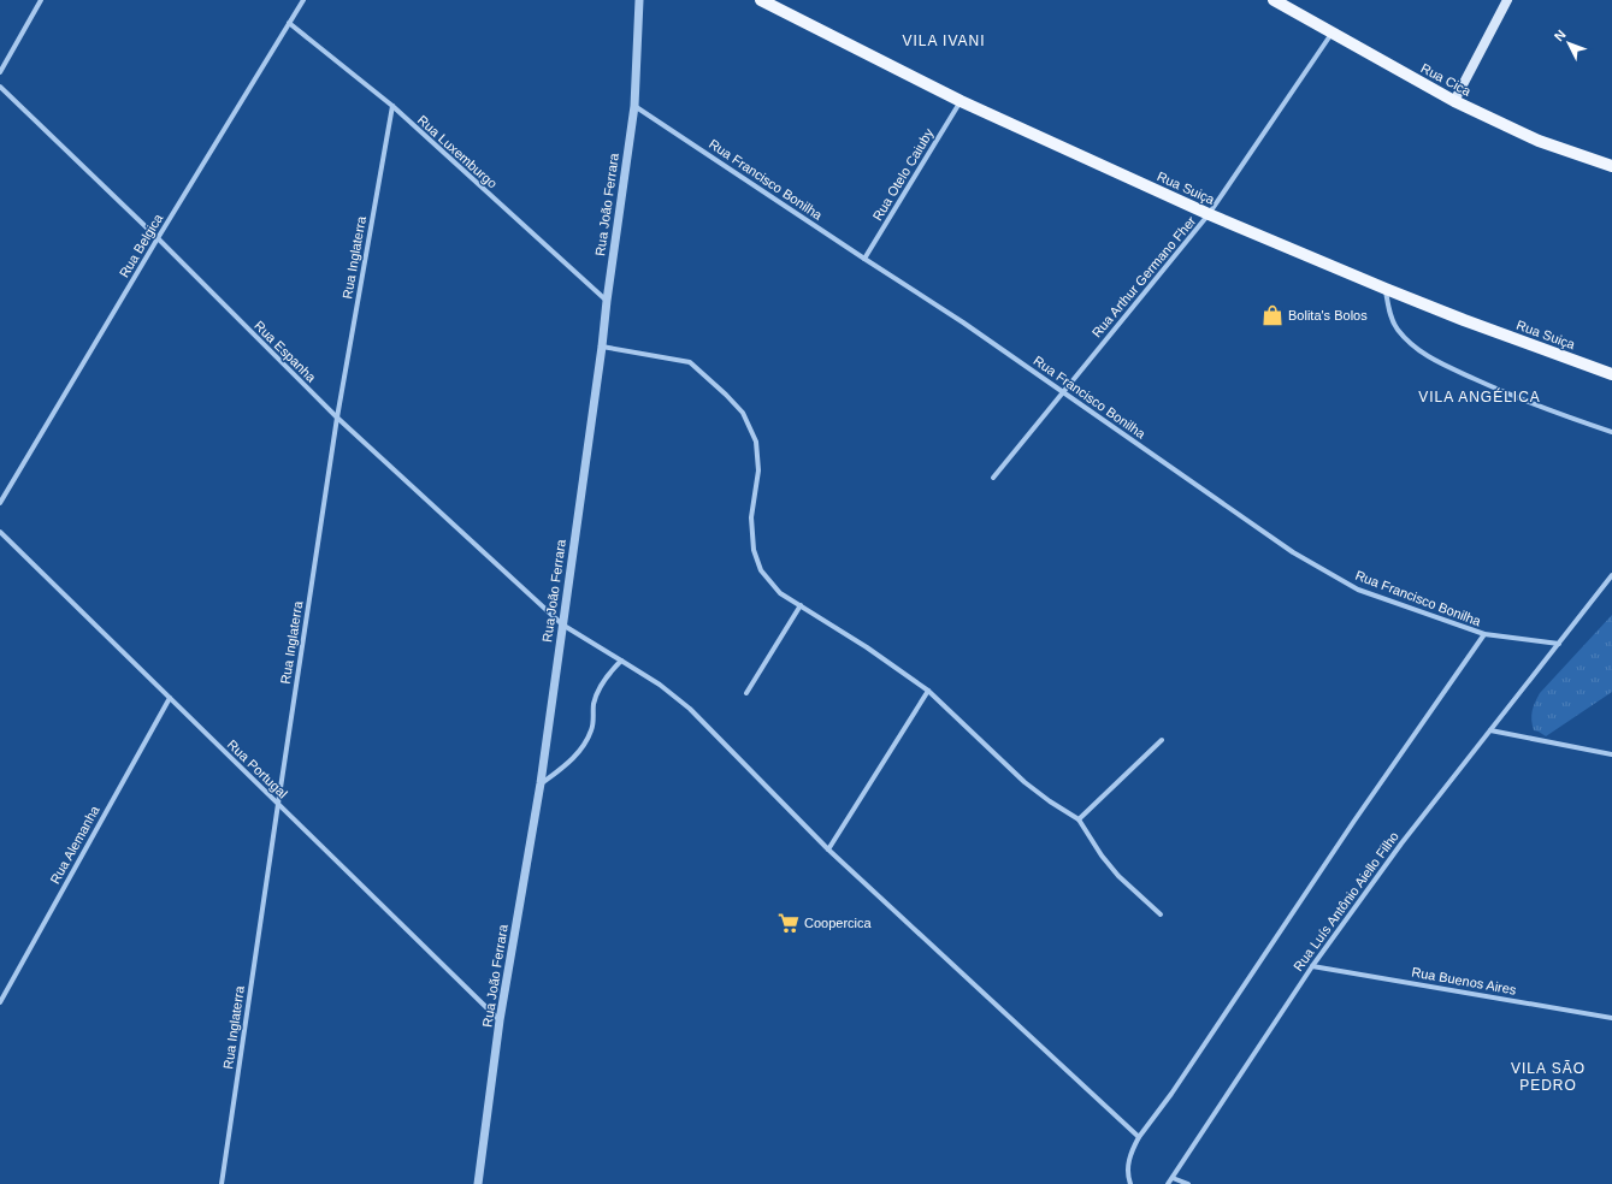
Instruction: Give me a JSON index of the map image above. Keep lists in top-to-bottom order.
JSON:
{
  "streets": {
    "main road": ["Rua Cica", "Rua Suiça"],
    "street": [
      "Rua Luxemburgo",
      "Rua Otelo Caiuby",
      "Rua Francisco Bonilha",
      "Rua João Ferrara",
      "Rua Belgica",
      "Rua Inglaterra",
      "Rua Arthur Germano Fher",
      "Rua Espanha",
      "Rua Portugal",
      "Rua Alemanha",
      "Rua Luís Antônio Aiello Filho",
      "Rua Buenos Aires"
    ]
  },
  "crossings": [
    ["Rua Cica", "Rua Arthur Germano Fher"],
    ["Rua Luxemburgo", "Rua João Ferrara"],
    ["Rua Luxemburgo", "Rua Belgica"],
    ["Rua Luxemburgo", "Rua Inglaterra"],
    ["Rua Otelo Caiuby", "Rua Francisco Bonilha"],
    ["Rua Otelo Caiuby", "Rua Suiça"],
    ["Rua Francisco Bonilha", "Rua João Ferrara"],
    ["Rua Francisco Bonilha", "Rua Arthur Germano Fher"],
    ["Rua Francisco Bonilha", "Rua Luís Antônio Aiello Filho"],
    ["Rua Suiça", "Rua Arthur Germano Fher"],
    ["Rua João Ferrara", "Rua Espanha"],
    ["Rua João Ferrara", "Rua Portugal"],
    ["Rua Belgica", "Rua Espanha"],
    ["Rua Inglaterra", "Rua Espanha"],
    ["Rua Inglaterra", "Rua Portugal"],
    ["Rua Portugal", "Rua Alemanha"],
    ["Rua Luís Antônio Aiello Filho", "Rua Buenos Aires"]
  ],
  "districts": ["VILA IVANI", "VILA ANGÉLICA", "VILA SÃO PEDRO"],
  "places": {
    "shop": ["Bolita's Bolos"],
    "supermarket": ["Coopercica"]
  },
  "north": "top left"
}
